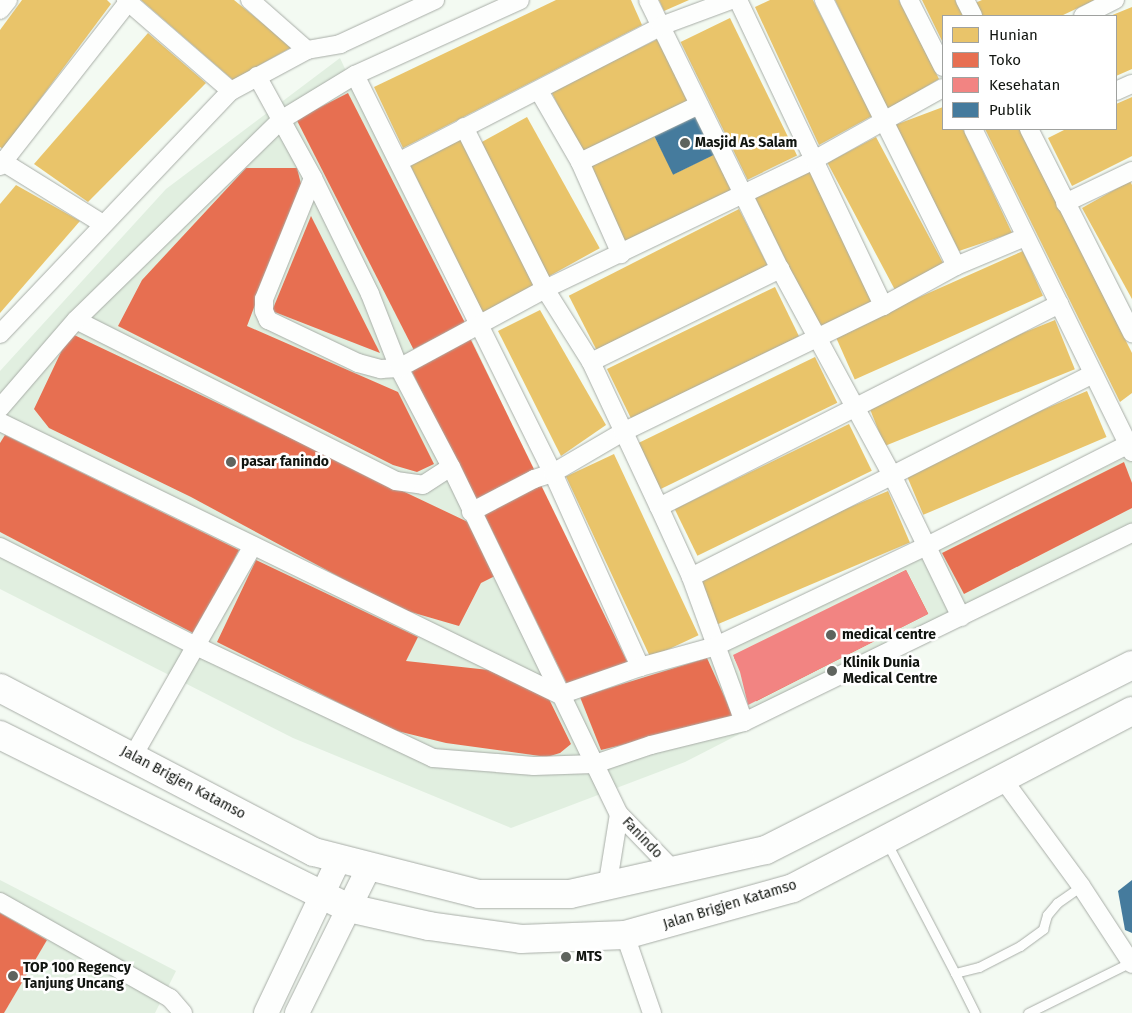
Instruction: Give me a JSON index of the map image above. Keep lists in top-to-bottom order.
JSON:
{
  "streets": {
    "highway": ["Jalan Brigjen Katamso"],
    "street": ["Fanindo"]
  },
  "crossings": [
    ["Jalan Brigjen Katamso", "Fanindo"]
  ],
  "places": [
    "Masjid As Salam",
    "pasar fanindo",
    "medical centre",
    "Klinik Dunia Medical Centre",
    "MTS",
    "TOP 100 Regency Tanjung Uncang"
  ],
  "legend": [
    "Hunian",
    "Toko",
    "Kesehatan",
    "Publik"
  ]
}
